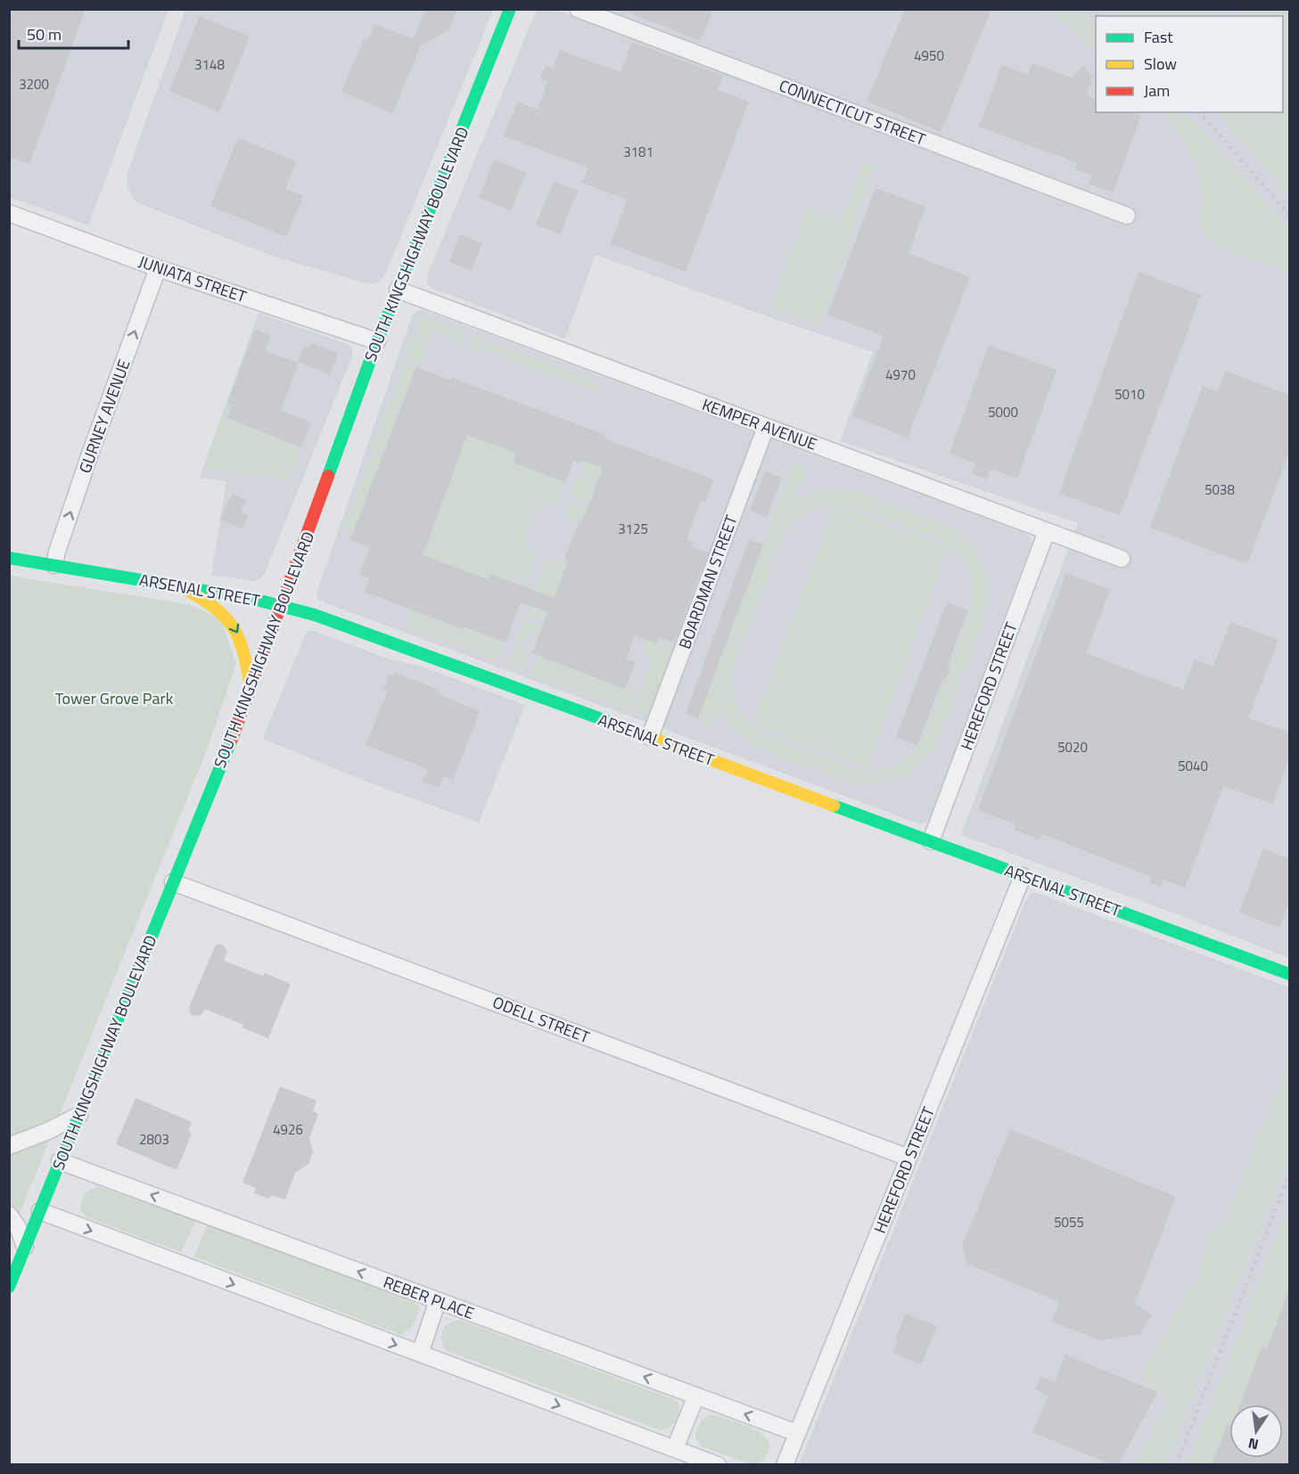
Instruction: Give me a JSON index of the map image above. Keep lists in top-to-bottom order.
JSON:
{
  "streets": {
    "main road": ["SOUTH KINGSHIGHWAY BOULEVARD", "ARSENAL STREET"],
    "street": [
      "CONNECTICUT STREET",
      "JUNIATA STREET",
      "GURNEY AVENUE",
      "KEMPER AVENUE",
      "BOARDMAN STREET",
      "HEREFORD STREET",
      "ODELL STREET",
      "REBER PLACE"
    ]
  },
  "crossings": [
    ["SOUTH KINGSHIGHWAY BOULEVARD", "JUNIATA STREET"],
    ["SOUTH KINGSHIGHWAY BOULEVARD", "KEMPER AVENUE"],
    ["SOUTH KINGSHIGHWAY BOULEVARD", "ARSENAL STREET"],
    ["SOUTH KINGSHIGHWAY BOULEVARD", "ODELL STREET"],
    ["SOUTH KINGSHIGHWAY BOULEVARD", "REBER PLACE"],
    ["JUNIATA STREET", "GURNEY AVENUE"],
    ["GURNEY AVENUE", "ARSENAL STREET"],
    ["KEMPER AVENUE", "BOARDMAN STREET"],
    ["KEMPER AVENUE", "HEREFORD STREET"],
    ["BOARDMAN STREET", "ARSENAL STREET"],
    ["ARSENAL STREET", "HEREFORD STREET"],
    ["HEREFORD STREET", "ODELL STREET"],
    ["HEREFORD STREET", "REBER PLACE"]
  ],
  "one_way": ["GURNEY AVENUE"],
  "parks": ["Tower Grove Park"],
  "house_numbers": [
    "4950",
    "3148",
    "3200",
    "3181",
    "4970",
    "5010",
    "5000",
    "5038",
    "3125",
    "5020",
    "5040",
    "4926",
    "2803",
    "5055"
  ],
  "legend": ["Fast", "Slow", "Jam"],
  "scale_bar": "50 m",
  "north": "bottom"
}
